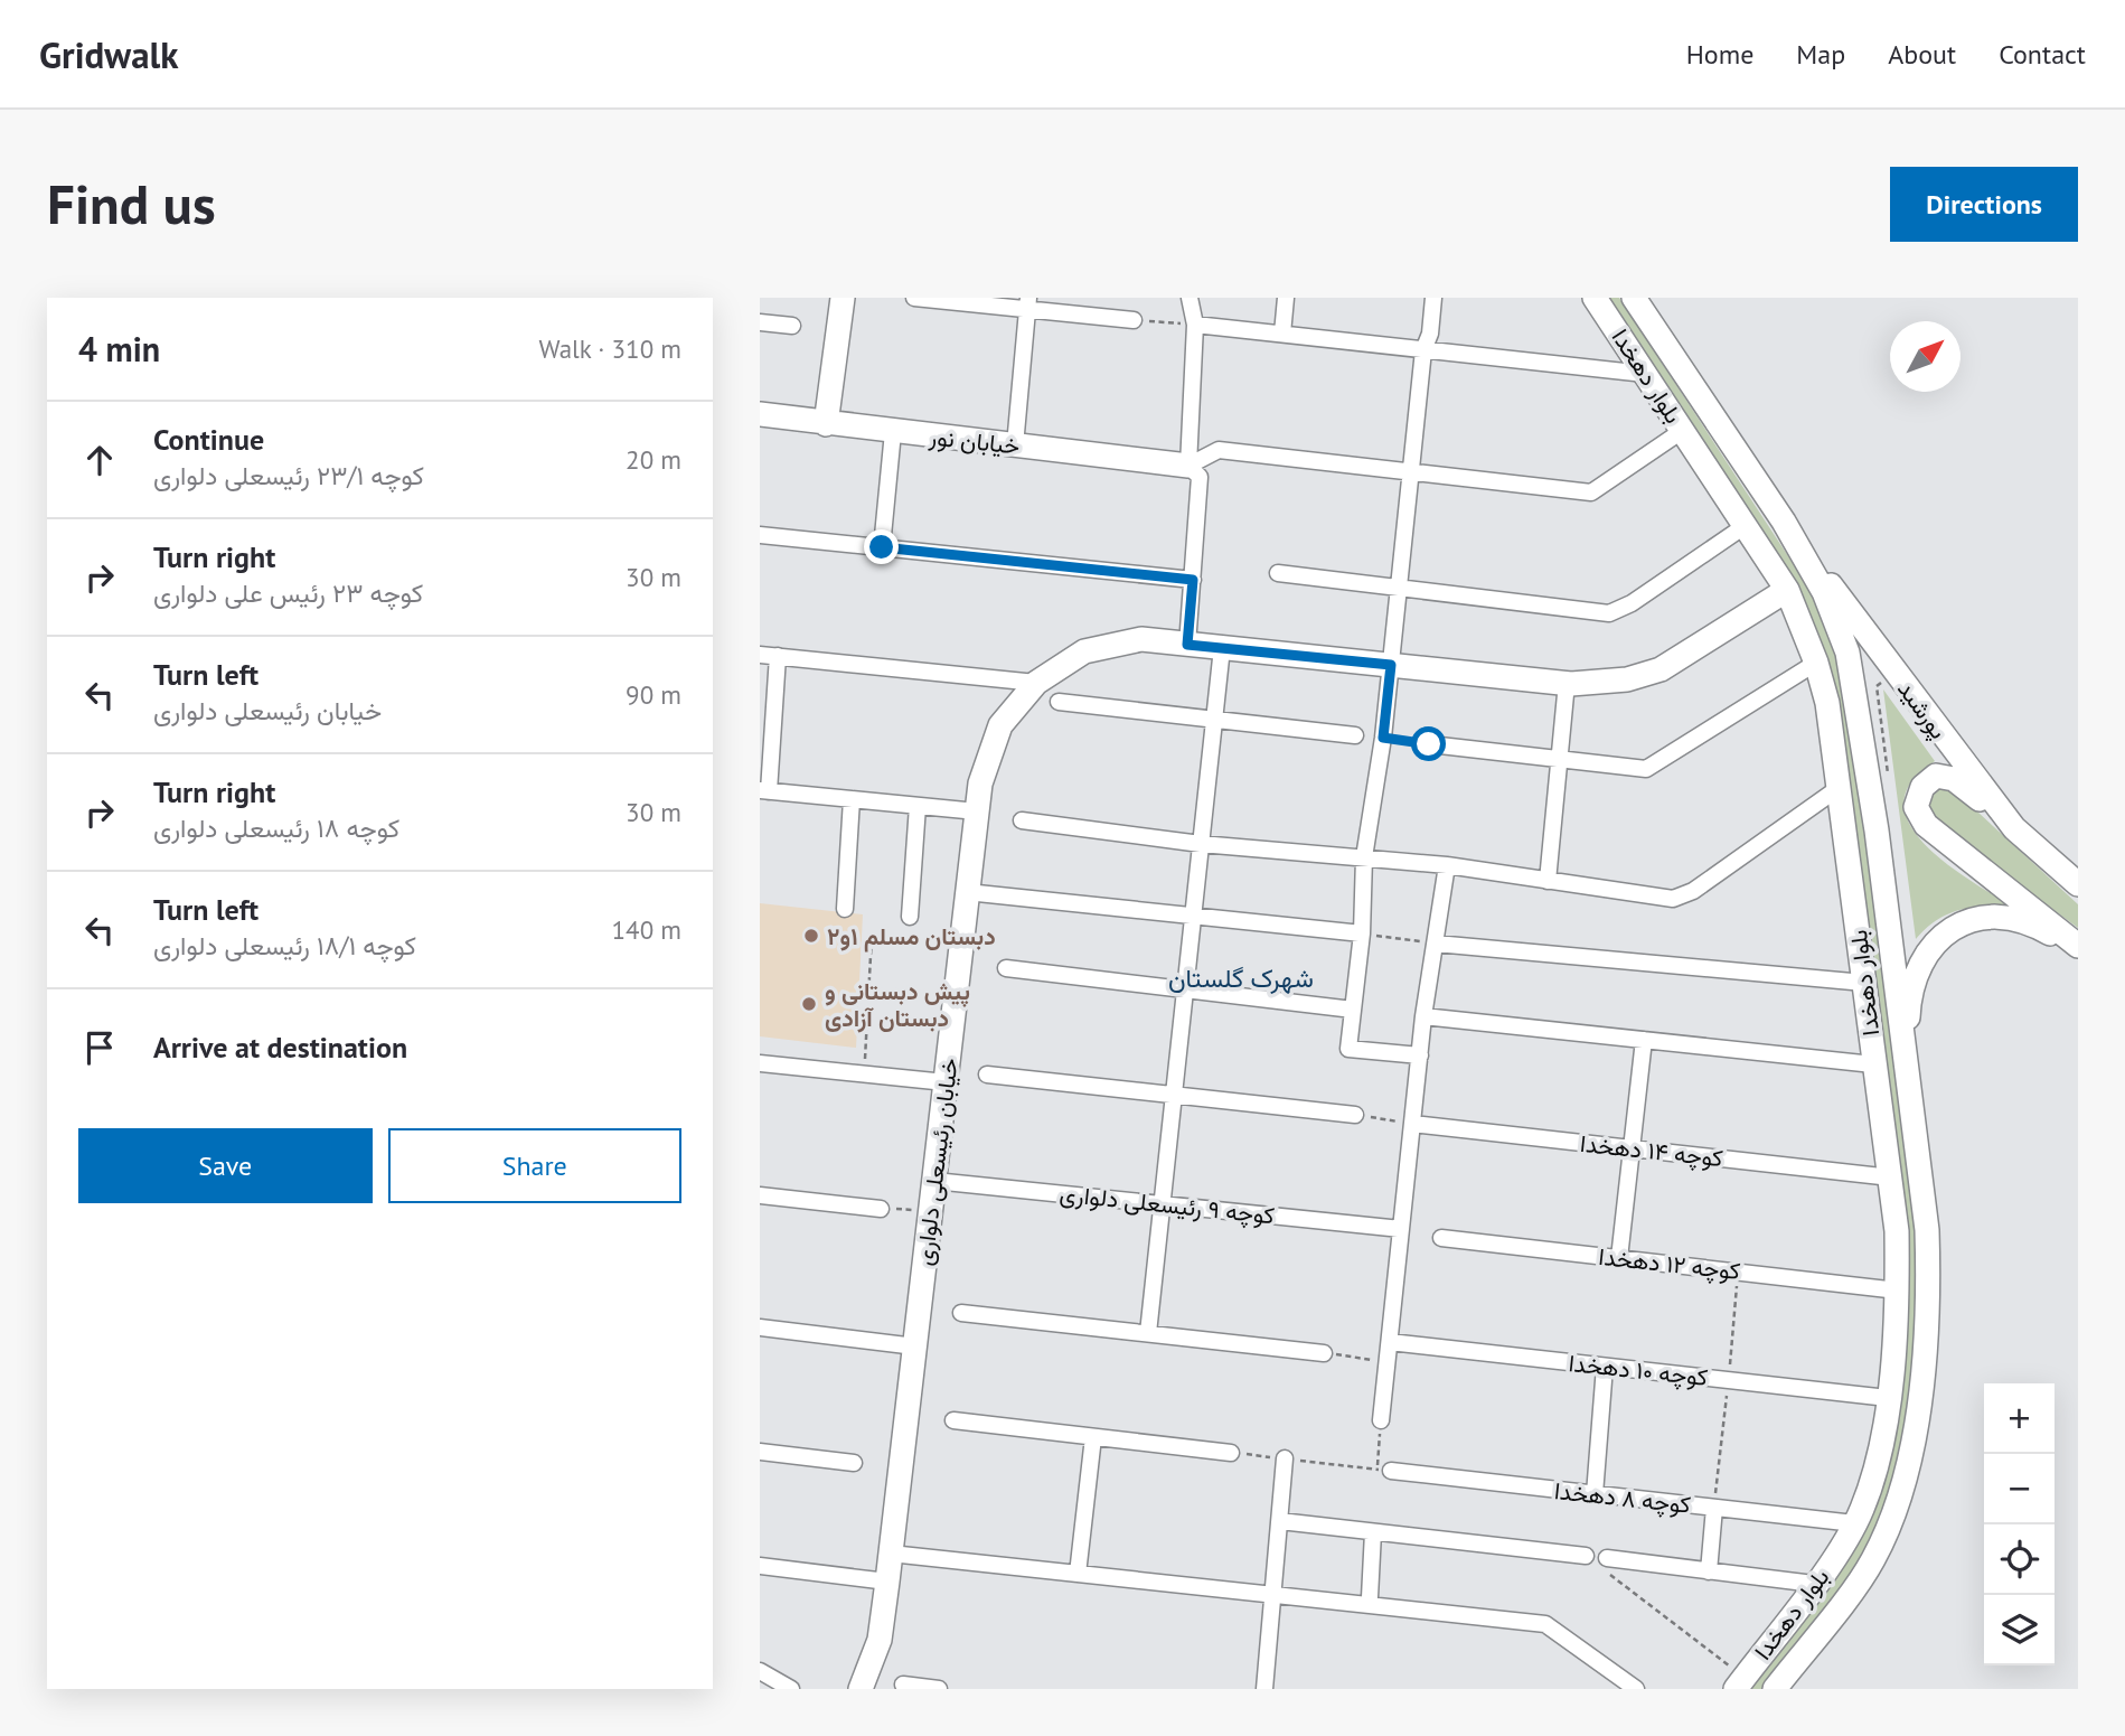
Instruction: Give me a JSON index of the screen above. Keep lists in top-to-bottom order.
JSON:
{
  "streets": {
    "main road": [
      "بلوار دهخدا",
      "خیابان نور",
      "پورشید",
      "خیابان رئیسعلی دلواری"
    ],
    "street": [
      "کوچه ۱۴ دهخدا",
      "کوچه ۹ رئیسعلی دلواری",
      "کوچه ۱۲ دهخدا",
      "کوچه ۱۰ دهخدا",
      "کوچه ۸ دهخدا"
    ]
  },
  "crossings": [
    ["بلوار دهخدا", "پورشید"],
    ["بلوار دهخدا", "کوچه ۱۴ دهخدا"],
    ["بلوار دهخدا", "خیابان رئیسعلی دلواری"],
    ["بلوار دهخدا", "کوچه ۱۲ دهخدا"],
    ["بلوار دهخدا", "کوچه ۱۰ دهخدا"],
    ["بلوار دهخدا", "کوچه ۸ دهخدا"],
    ["خیابان رئیسعلی دلواری", "کوچه ۹ رئیسعلی دلواری"]
  ],
  "districts": ["شهرک گلستان"],
  "places": ["دبستان مسلم ۱و۲", "پیش دبستانی و دبستان آزادی"],
  "north": "top right",
  "page": {
    "header": "Gridwalk",
    "nav": [
      "Home",
      "Map",
      "About",
      "Contact"
    ],
    "buttons": [
      "Directions",
      ["Save", "Share"]
    ],
    "title": "Find us",
    "heading": ["4 min", "Walk · 310 m"],
    "list": [
      ["Continue", "کوچه ۲۳/۱ رئیسعلی دلواری", "20 m"],
      ["Turn right", "کوچه ۲۳ رئیس علی دلواری", "30 m"],
      ["Turn left", "خیابان رئیسعلی دلواری", "90 m"],
      ["Turn right", "کوچه ۱۸ رئیسعلی دلواری", "30 m"],
      ["Turn left", "کوچه ۱۸/۱ رئیسعلی دلواری", "140 m"],
      "Arrive at destination"
    ],
    "map_buttons": ["+", "−"]
  }
}
